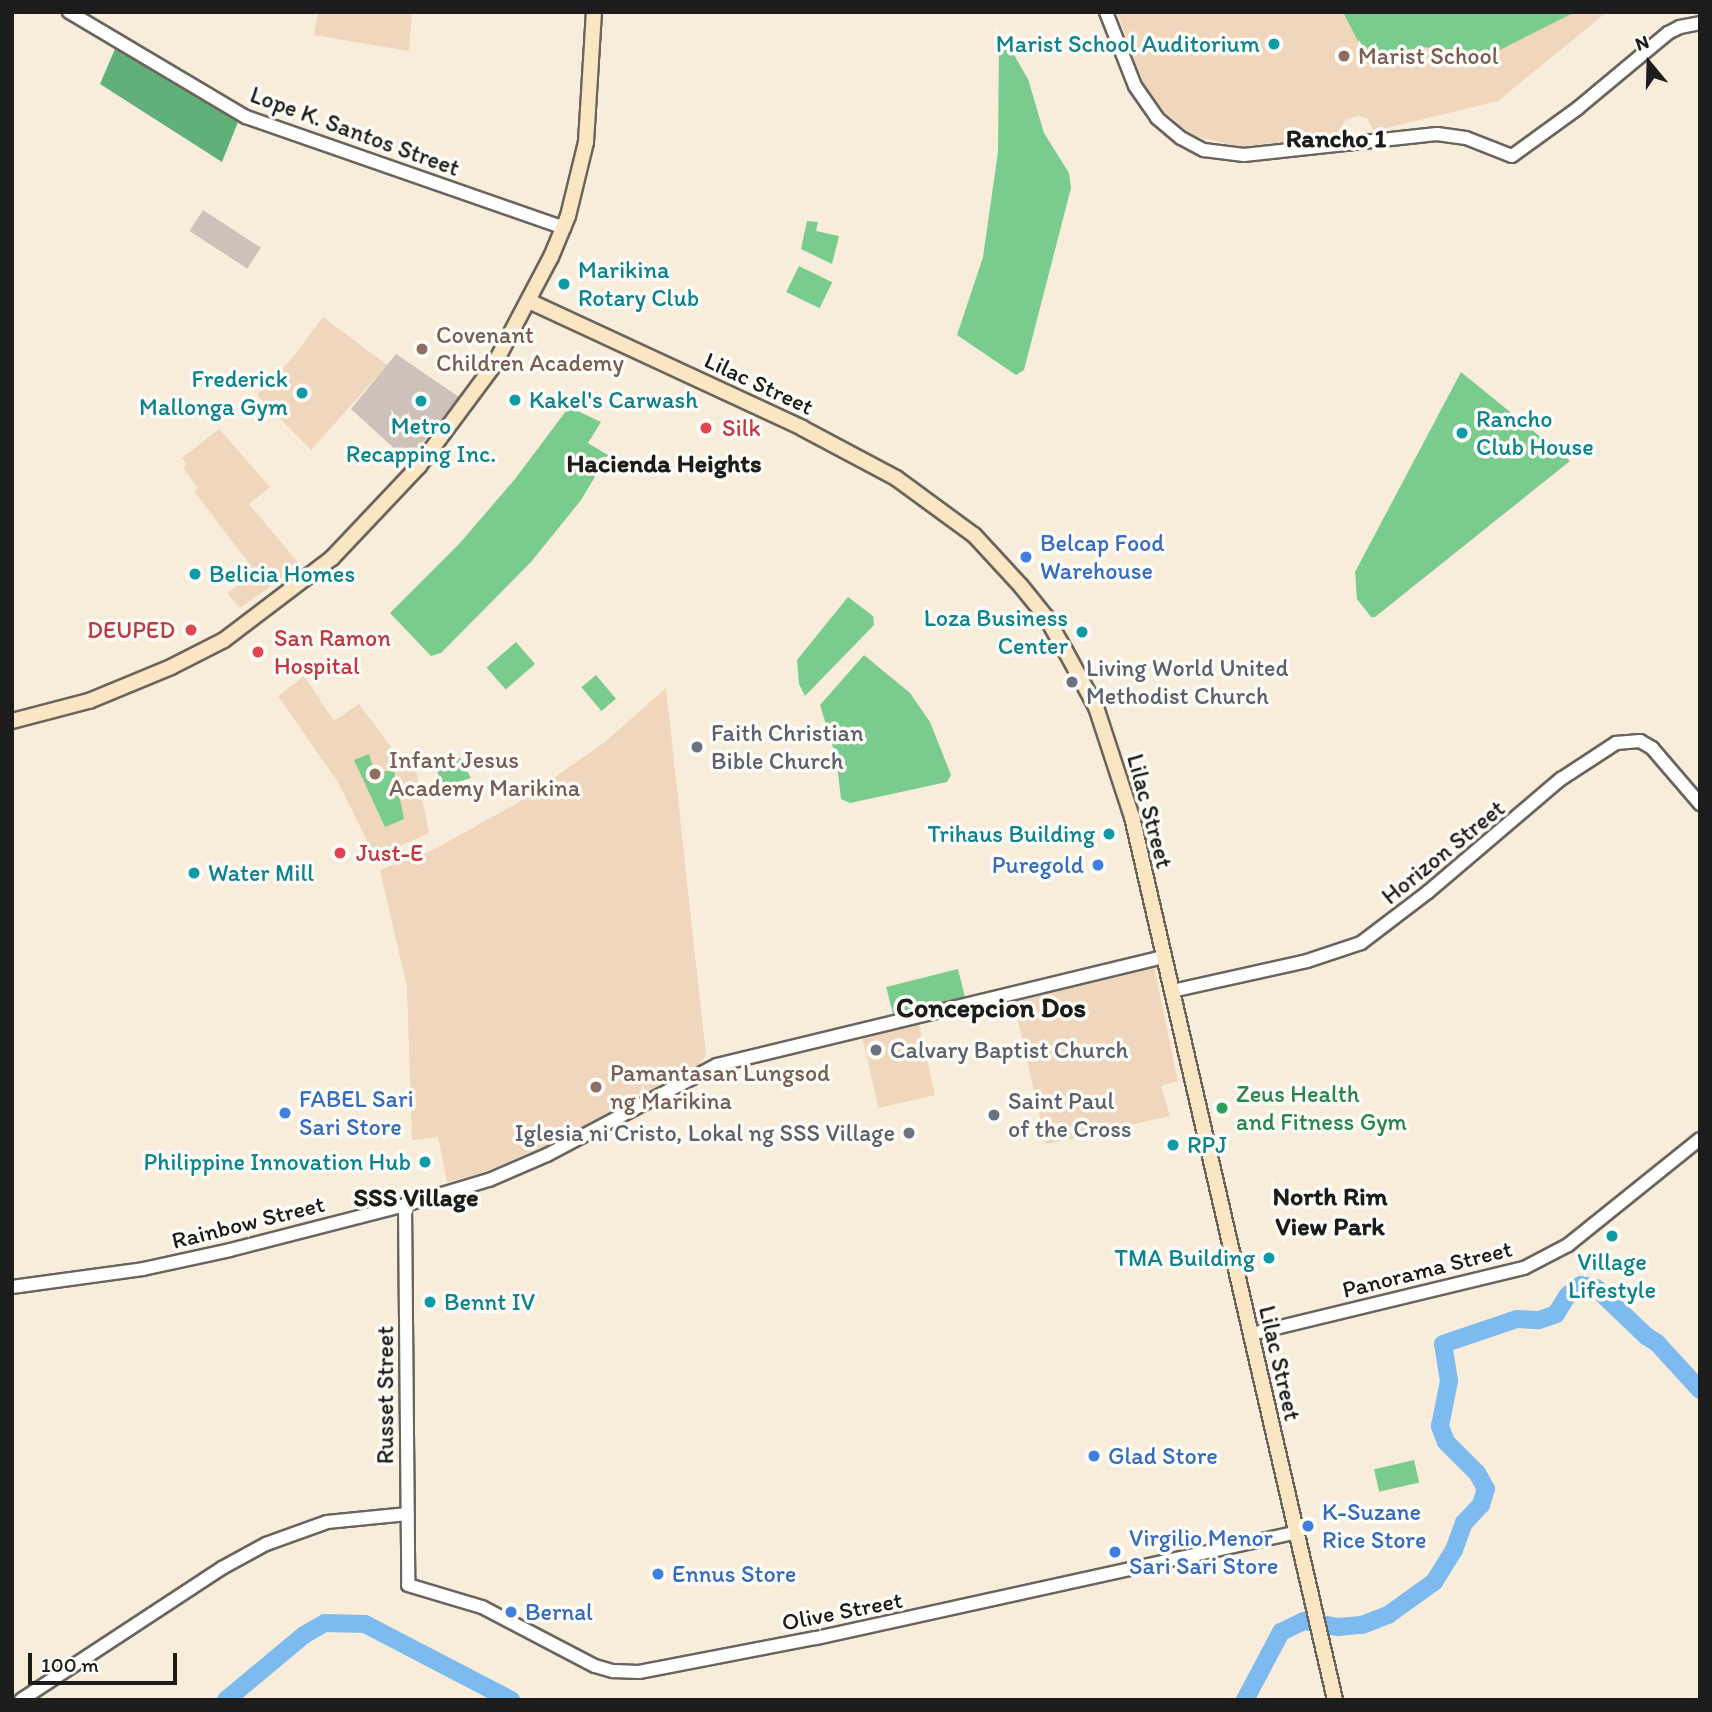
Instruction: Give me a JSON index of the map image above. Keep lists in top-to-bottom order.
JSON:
{
  "streets": {
    "main road": ["Lilac Street"],
    "street": [
      "Lope K. Santos Street",
      "Horizon Street",
      "Rainbow Street",
      "Panorama Street",
      "Russet Street",
      "Olive Street"
    ]
  },
  "crossings": [
    ["Lilac Street", "Horizon Street"],
    ["Lilac Street", "Rainbow Street"],
    ["Lilac Street", "Panorama Street"],
    ["Lilac Street", "Olive Street"],
    ["Rainbow Street", "Russet Street"],
    ["Russet Street", "Olive Street"]
  ],
  "districts": [
    "Rancho 1",
    "Hacienda Heights",
    "Concepcion Dos",
    "North Rim View Park",
    "SSS Village"
  ],
  "places": [
    "Marist School Auditorium",
    "Marist School",
    "Marikina Rotary Club",
    "Covenant Children Academy",
    "Frederick Mallonga Gym",
    "Kakel's Carwash",
    "Metro Recapping Inc.",
    "Silk",
    "Rancho Club House",
    "Belcap Food Warehouse",
    "Belicia Homes",
    "DEUPED",
    "Loza Business Center",
    "San Ramon Hospital",
    "Living World United Methodist Church",
    "Faith Christian Bible Church",
    "Infant Jesus Academy Marikina",
    "Trihaus Building",
    "Just-E",
    "Puregold",
    "Water Mill",
    "Calvary Baptist Church",
    "Pamantasan Lungsod ng Marikina",
    "Zeus Health and Fitness Gym",
    "FABEL Sari Sari Store",
    "Saint Paul of the Cross",
    "Iglesia ni Cristo, Lokal ng SSS Village",
    "RPJ",
    "Philippine Innovation Hub",
    "Village Lifestyle",
    "TMA Building",
    "Bennt IV",
    "Glad Store",
    "K-Suzane Rice Store",
    "Virgilio Menor Sari Sari Store",
    "Ennus Store",
    "Bernal"
  ],
  "scale_bar": "100 m",
  "north": "top"
}
